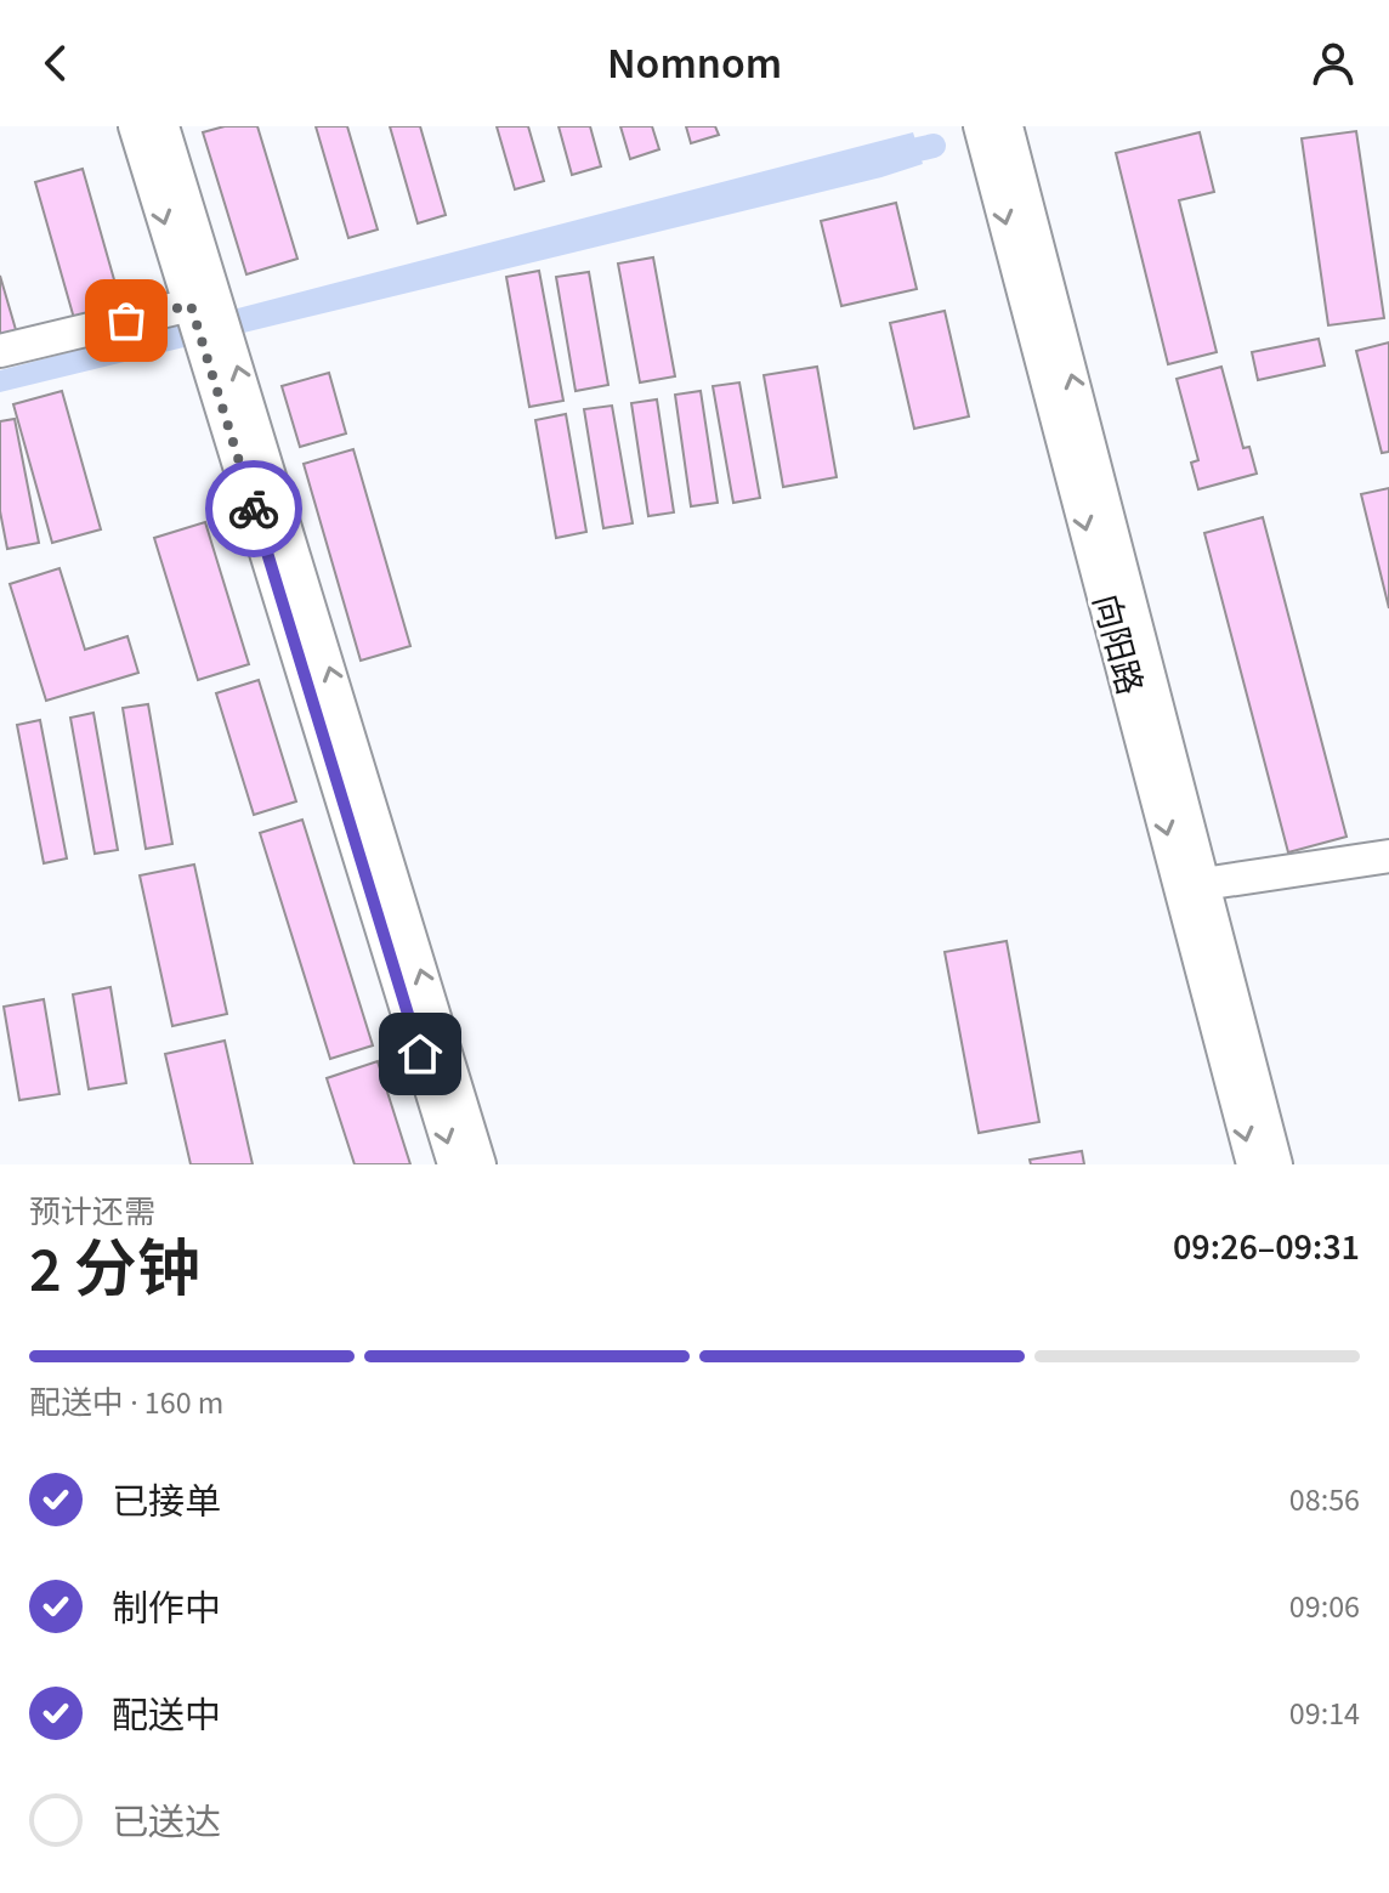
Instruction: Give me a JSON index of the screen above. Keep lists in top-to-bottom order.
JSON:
{
  "streets": {
    "street": ["向阳路"]
  },
  "page": {
    "header": "Nomnom",
    "heading": ["2 分钟", "预计还需", "09:26–09:31"],
    "bar": "配送中 · 160 m",
    "list": [
      ["已接单", "08:56"],
      ["制作中", "09:06"],
      ["配送中", "09:14"],
      "已送达"
    ]
  }
}
